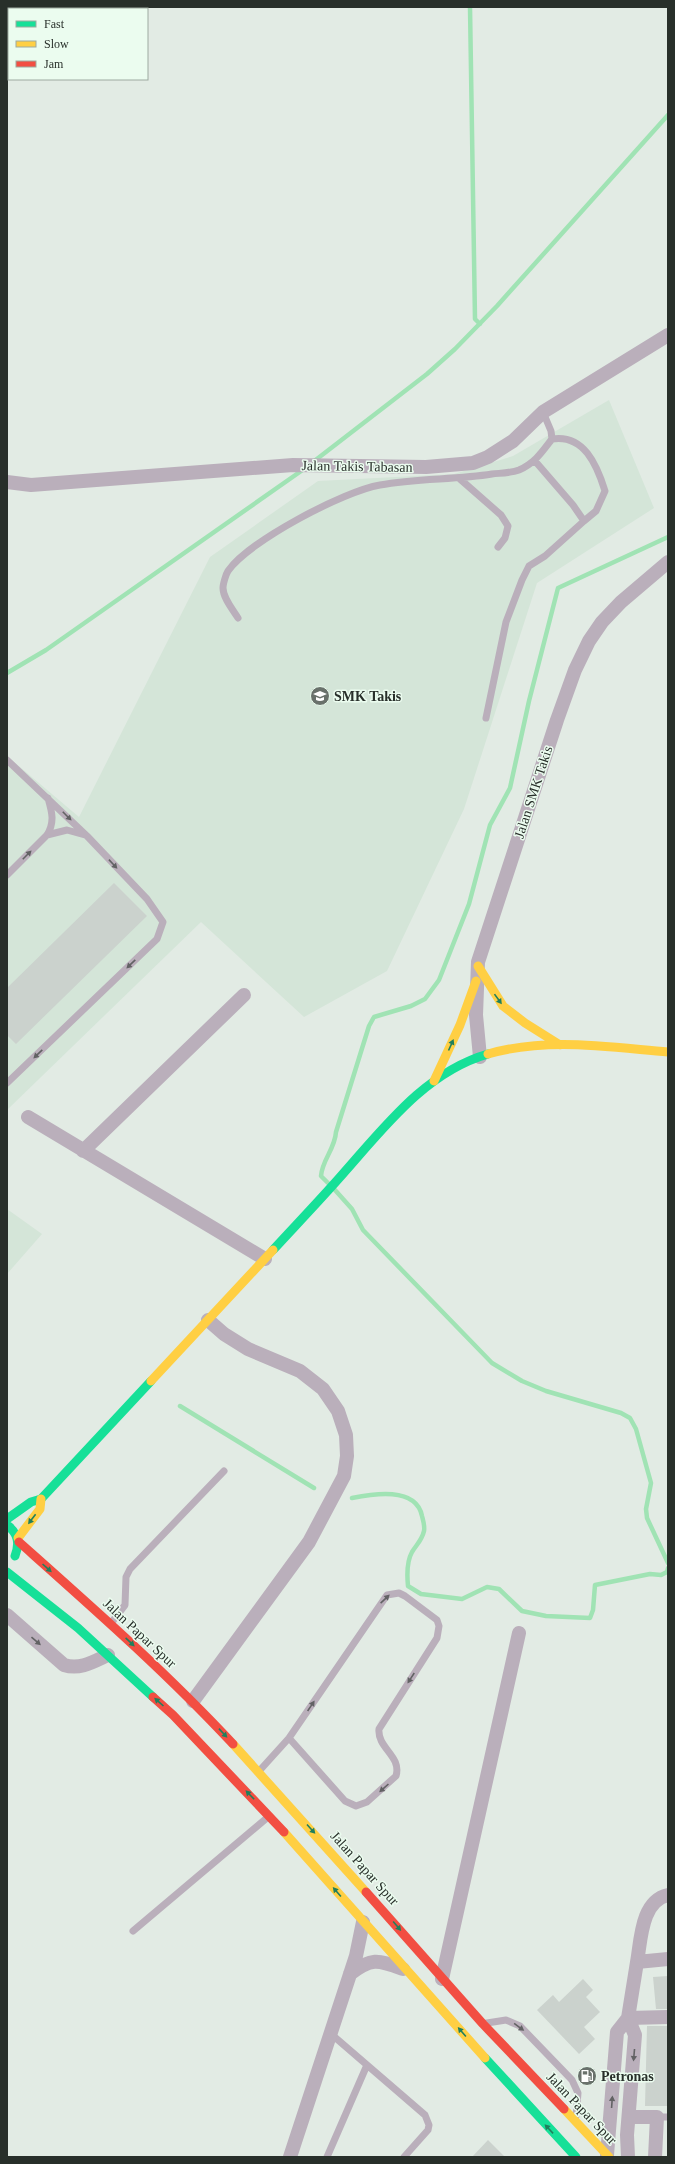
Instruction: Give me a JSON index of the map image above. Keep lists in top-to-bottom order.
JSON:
{
  "streets": {
    "main road": ["Jalan Papar Spur"],
    "street": ["Jalan Takis Tabasan", "Jalan SMK Takis"]
  },
  "places": {
    "school or university": ["SMK Takis"],
    "fuel station": ["Petronas"]
  },
  "legend": ["Fast", "Slow", "Jam"]
}
